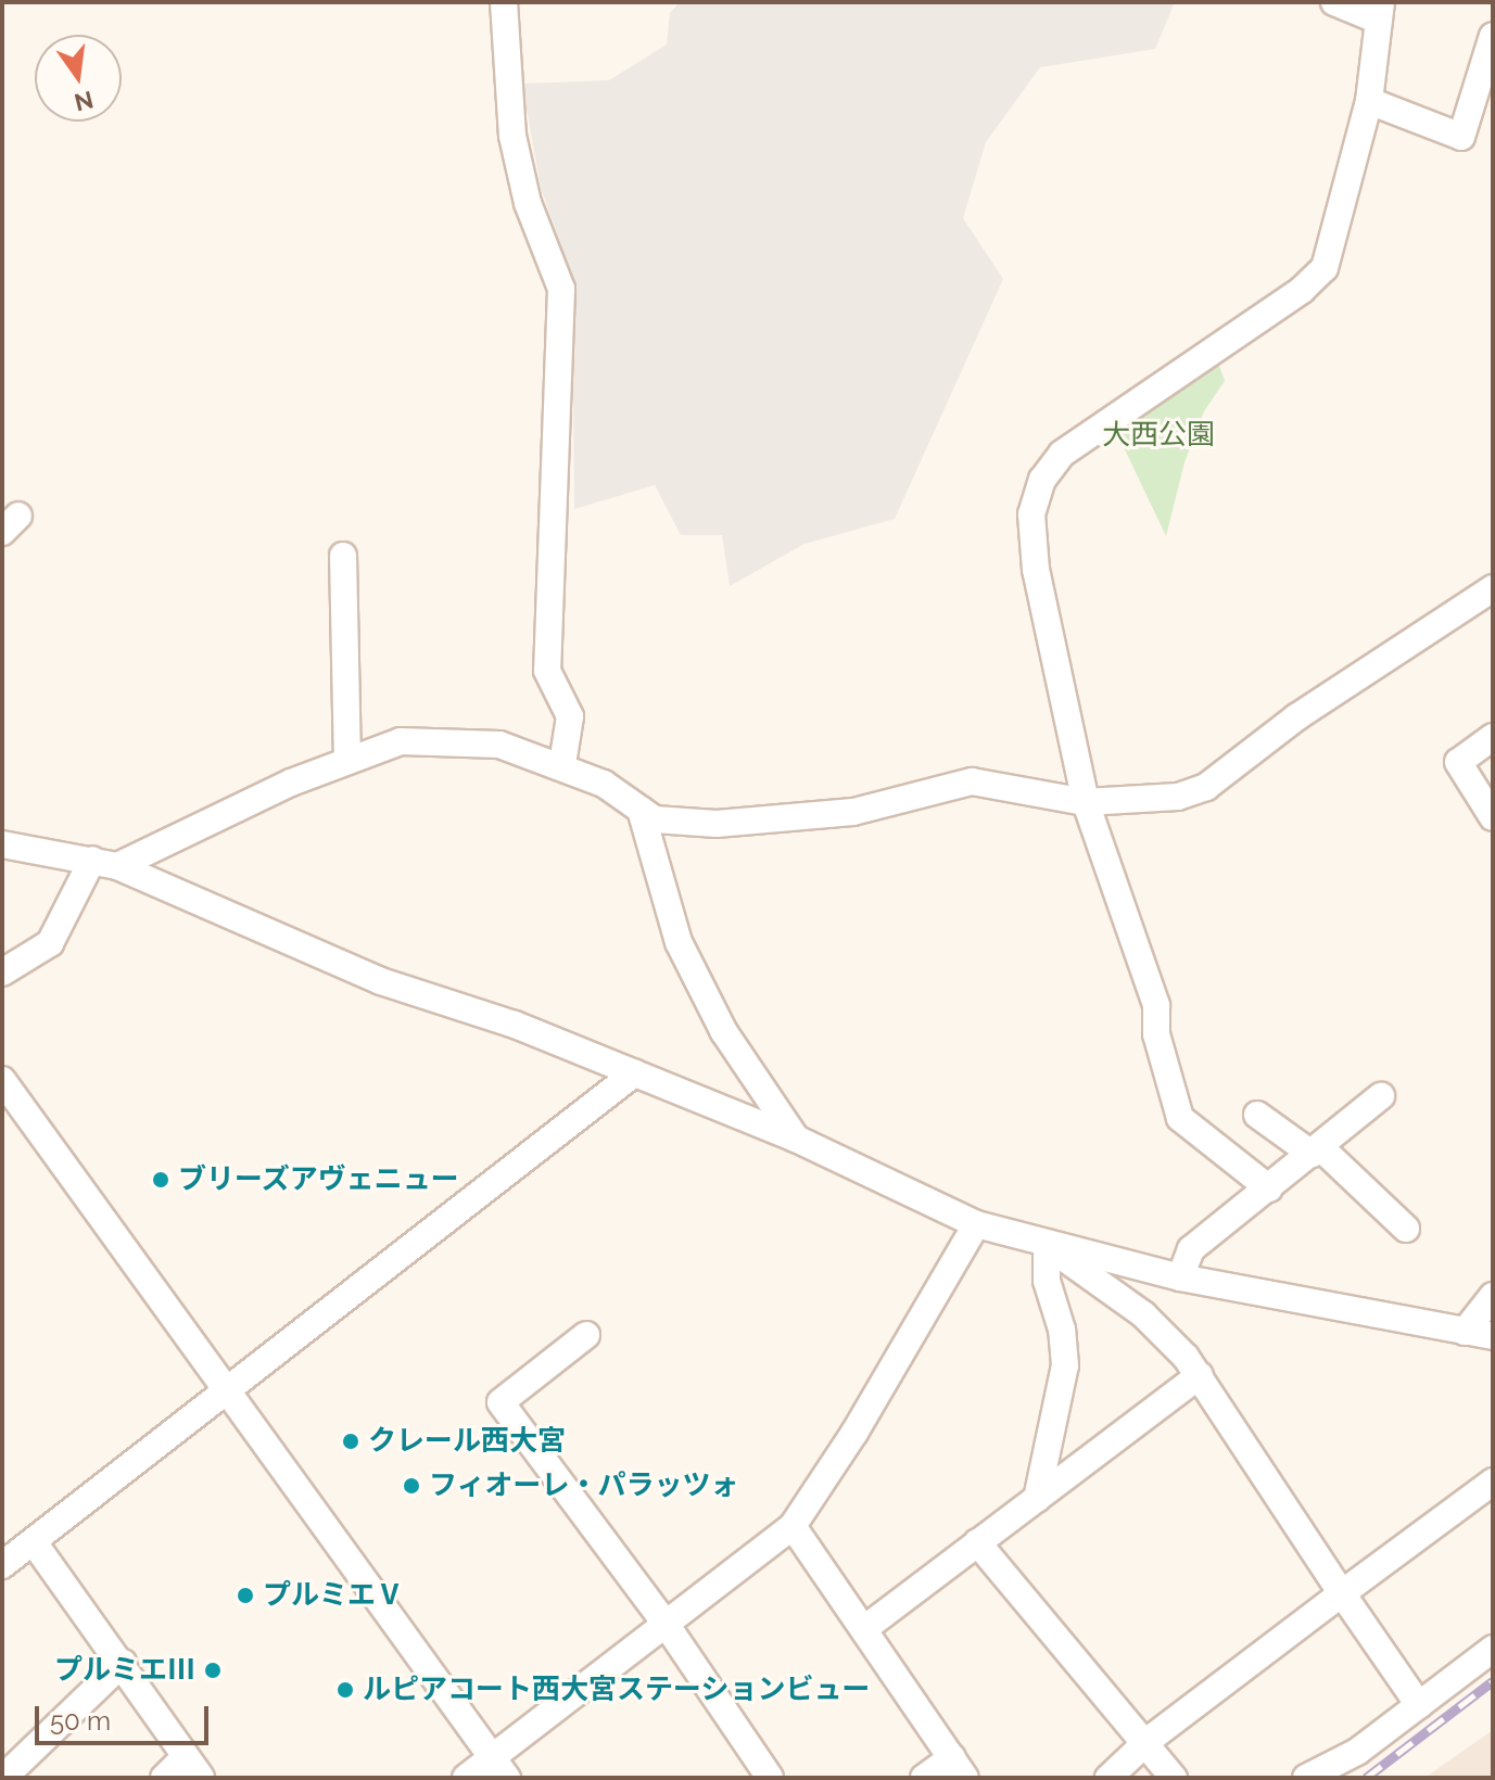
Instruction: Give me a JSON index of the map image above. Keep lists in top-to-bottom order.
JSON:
{
  "parks": ["大西公園"],
  "places": [
    "ブリーズアヴェニュー",
    "クレール西大宮",
    "フィオーレ・パラッツォ",
    "プルミエⅤ",
    "プルミエⅢ",
    "ルピアコート西大宮ステーションビュー"
  ],
  "scale_bar": "50 m",
  "north": "bottom"
}
